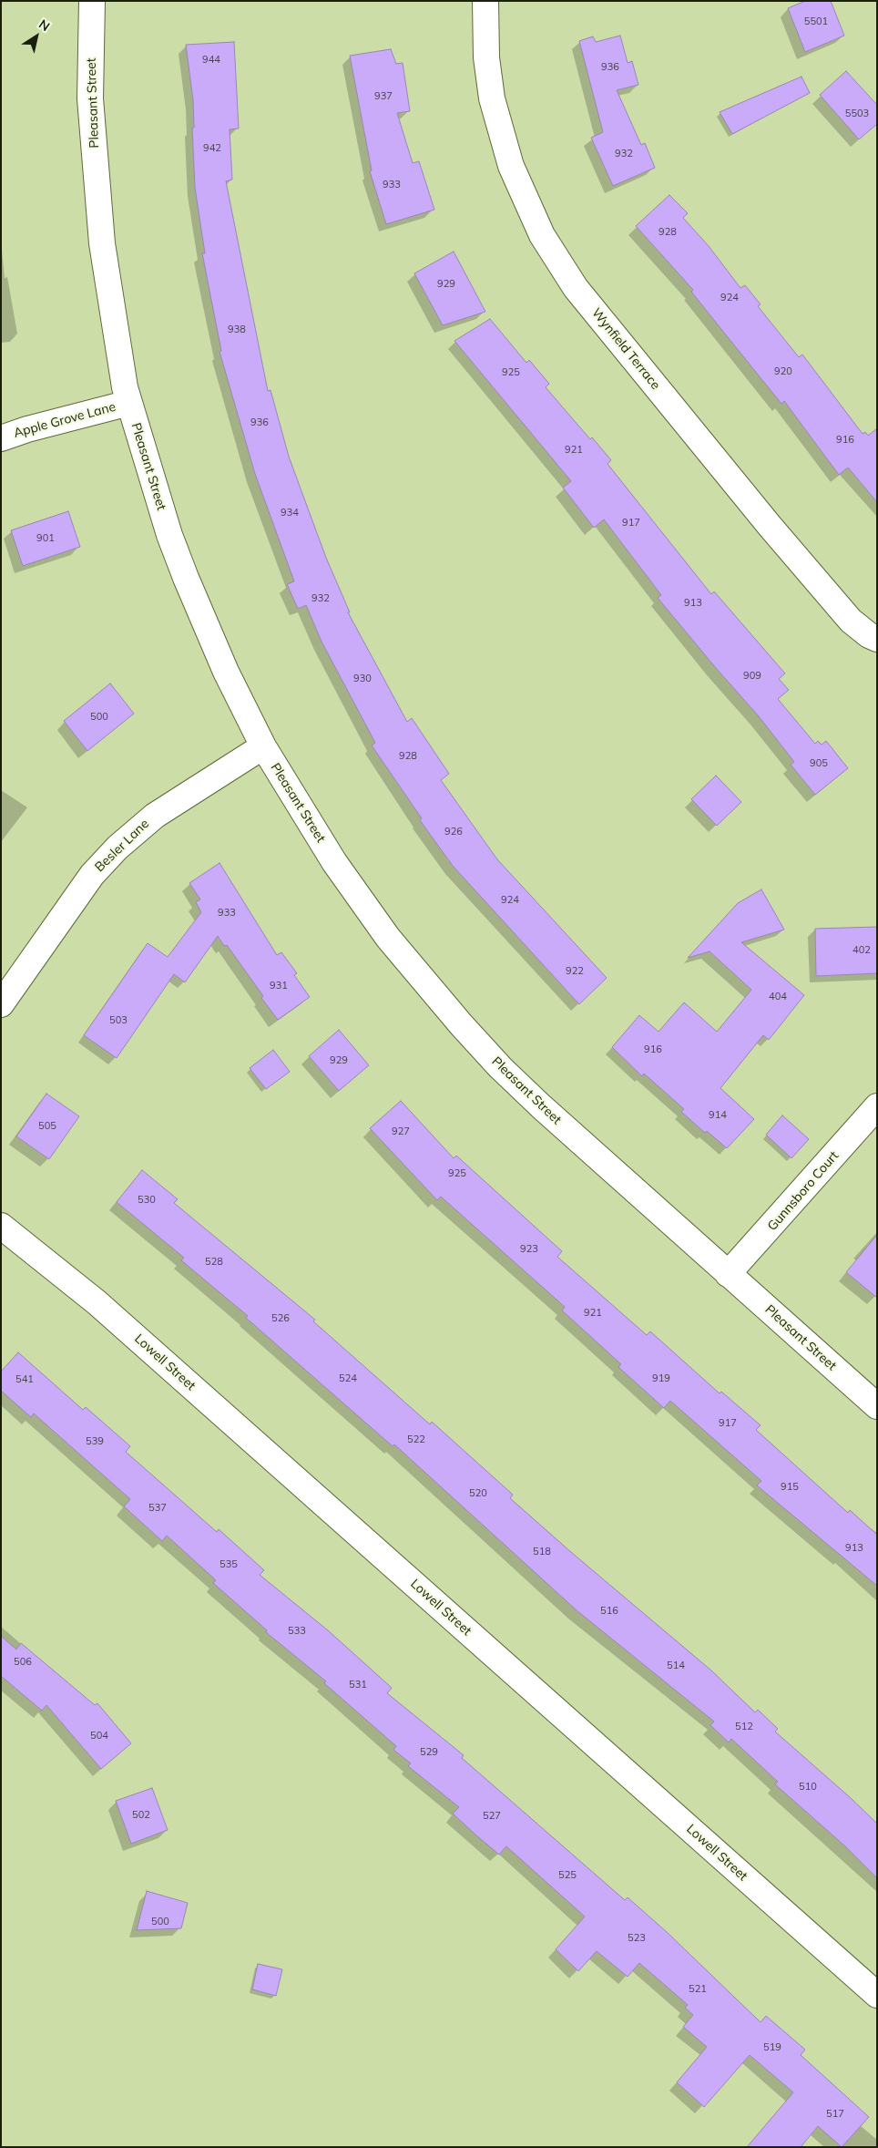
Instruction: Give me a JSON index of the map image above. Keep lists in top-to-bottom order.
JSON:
{
  "streets": {
    "street": [
      "Pleasant Street",
      "Wynfield Terrace",
      "Apple Grove Lane",
      "Besler Lane",
      "Gunnsboro Court",
      "Lowell Street"
    ]
  },
  "crossings": [
    ["Pleasant Street", "Apple Grove Lane"],
    ["Pleasant Street", "Besler Lane"],
    ["Pleasant Street", "Gunnsboro Court"]
  ],
  "house_numbers": [
    "5501",
    "944",
    "936",
    "937",
    "5503",
    "942",
    "932",
    "933",
    "928",
    "929",
    "924",
    "938",
    "920",
    "925",
    "936",
    "916",
    "921",
    "934",
    "917",
    "901",
    "932",
    "913",
    "909",
    "930",
    "500",
    "928",
    "905",
    "926",
    "924",
    "933",
    "402",
    "922",
    "931",
    "404",
    "503",
    "916",
    "929",
    "914",
    "505",
    "927",
    "925",
    "530",
    "923",
    "528",
    "921",
    "526",
    "524",
    "919",
    "541",
    "917",
    "522",
    "539",
    "915",
    "520",
    "537",
    "913",
    "518",
    "535",
    "516",
    "533",
    "506",
    "514",
    "531",
    "512",
    "504",
    "529",
    "510",
    "502",
    "527",
    "525",
    "500",
    "523",
    "521",
    "519",
    "517"
  ],
  "north": "top right"
}
